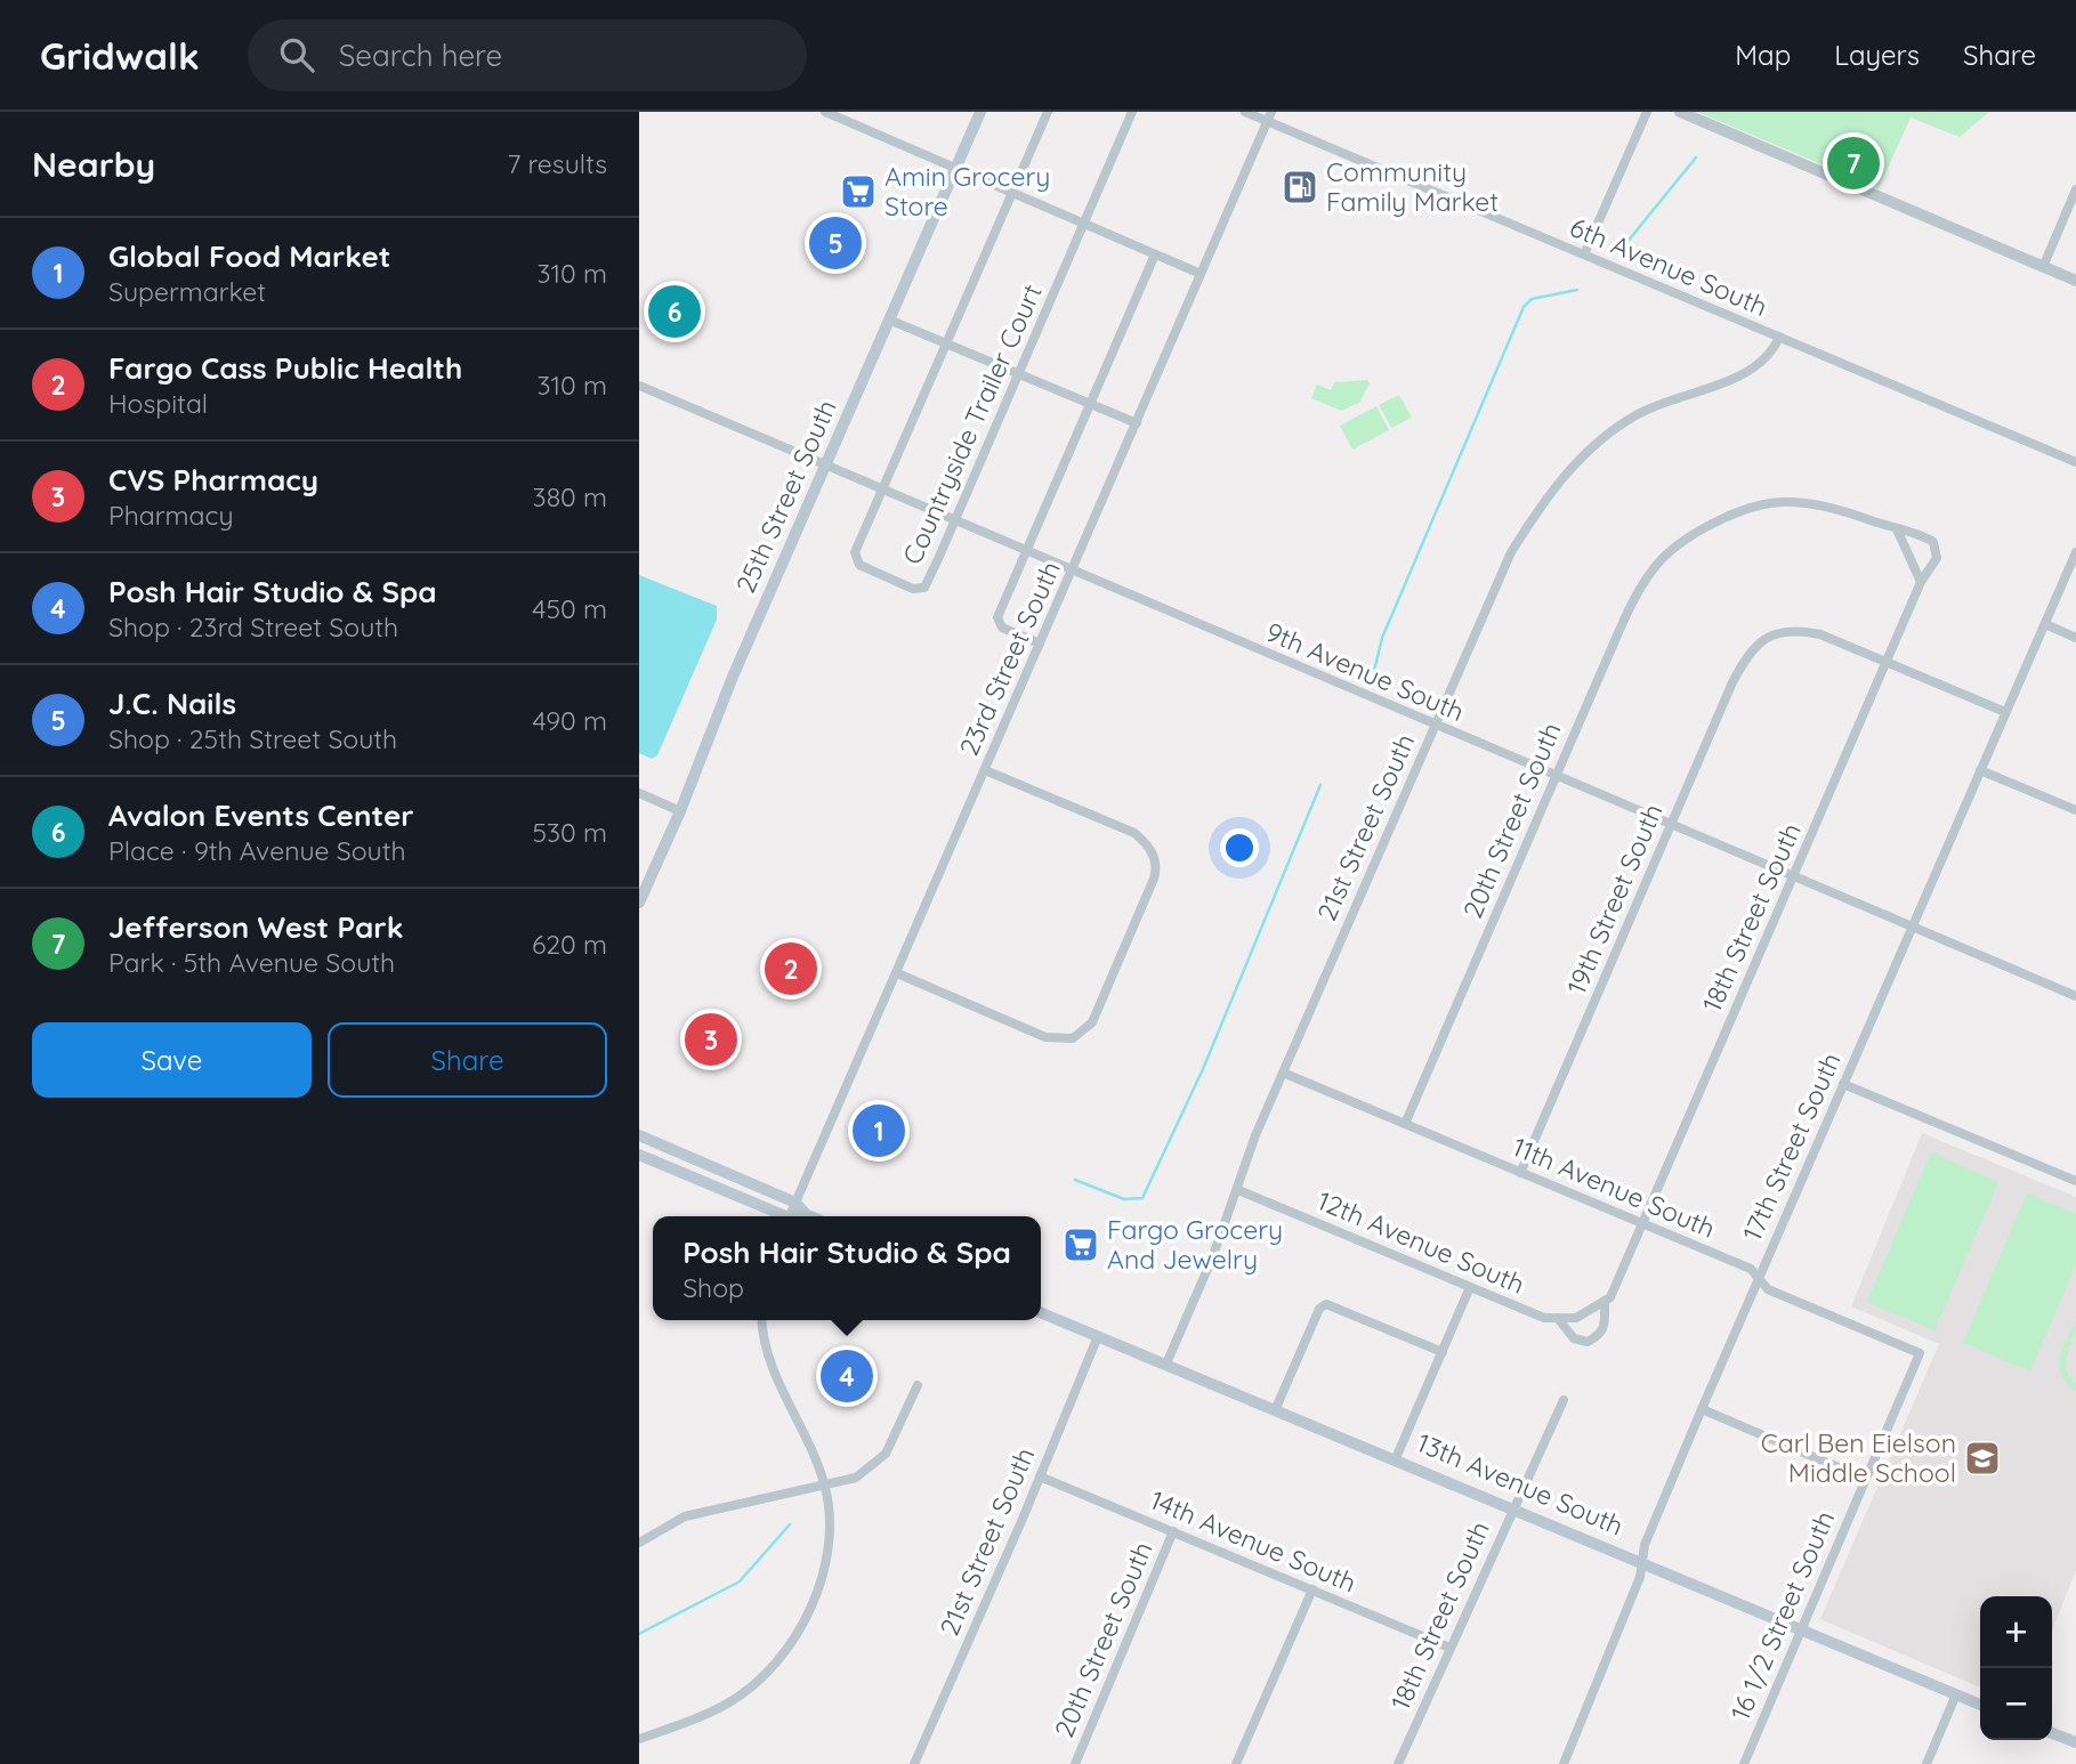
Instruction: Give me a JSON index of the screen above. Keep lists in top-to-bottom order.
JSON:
{
  "streets": {
    "main road": ["25th Street South", "13th Avenue South"],
    "street": [
      "6th Avenue South",
      "Countryside Trailer Court",
      "23rd Street South",
      "9th Avenue South",
      "20th Street South",
      "21st Street South",
      "19th Street South",
      "18th Street South",
      "17th Street South",
      "11th Avenue South",
      "12th Avenue South",
      "14th Avenue South",
      "16 1/2 Street South"
    ]
  },
  "crossings": [
    ["6th Avenue South", "23rd Street South"],
    ["6th Avenue South", "21st Street South"],
    ["Countryside Trailer Court", "9th Avenue South"],
    ["25th Street South", "9th Avenue South"],
    ["23rd Street South", "9th Avenue South"],
    ["9th Avenue South", "20th Street South"],
    ["9th Avenue South", "21st Street South"],
    ["9th Avenue South", "19th Street South"],
    ["9th Avenue South", "18th Street South"],
    ["9th Avenue South", "17th Street South"],
    ["20th Street South", "18th Street South"],
    ["20th Street South", "11th Avenue South"],
    ["20th Street South", "14th Avenue South"],
    ["21st Street South", "11th Avenue South"],
    ["21st Street South", "12th Avenue South"],
    ["21st Street South", "13th Avenue South"],
    ["21st Street South", "14th Avenue South"],
    ["19th Street South", "18th Street South"],
    ["19th Street South", "11th Avenue South"],
    ["18th Street South", "11th Avenue South"],
    ["18th Street South", "12th Avenue South"],
    ["18th Street South", "13th Avenue South"],
    ["18th Street South", "14th Avenue South"],
    ["17th Street South", "11th Avenue South"],
    ["17th Street South", "13th Avenue South"],
    ["11th Avenue South", "16 1/2 Street South"],
    ["13th Avenue South", "16 1/2 Street South"]
  ],
  "places": {
    "fuel station": ["Community Family Market"],
    "supermarket": ["Amin Grocery Store", "Fargo Grocery And Jewelry"],
    "school or university": ["Carl Ben Eielson Middle School"]
  },
  "page": {
    "header": "Gridwalk",
    "search": "Search here",
    "nav": ["Map", "Layers", "Share"],
    "heading": ["Nearby", "7 results"],
    "pins": [
      "7",
      "5",
      "6",
      "2",
      "3",
      "1",
      "4"
    ],
    "list": [
      {
        "mark": "1",
        "name": "Global Food Market",
        "note": "Supermarket",
        "value": "310 m"
      },
      {
        "mark": "2",
        "name": "Fargo Cass Public Health",
        "note": "Hospital",
        "value": "310 m"
      },
      {
        "mark": "3",
        "name": "CVS Pharmacy",
        "note": "Pharmacy",
        "value": "380 m"
      },
      {
        "mark": "4",
        "name": "Posh Hair Studio & Spa",
        "note": "Shop · 23rd Street South",
        "value": "450 m"
      },
      {
        "mark": "5",
        "name": "J.C. Nails",
        "note": "Shop · 25th Street South",
        "value": "490 m"
      },
      {
        "mark": "6",
        "name": "Avalon Events Center",
        "note": "Place · 9th Avenue South",
        "value": "530 m"
      },
      {
        "mark": "7",
        "name": "Jefferson West Park",
        "note": "Park · 5th Avenue South",
        "value": "620 m"
      }
    ],
    "buttons": ["Save", "Share"],
    "popup": ["Posh Hair Studio & Spa", "Shop"],
    "map_buttons": ["+", "−"]
  }
}
